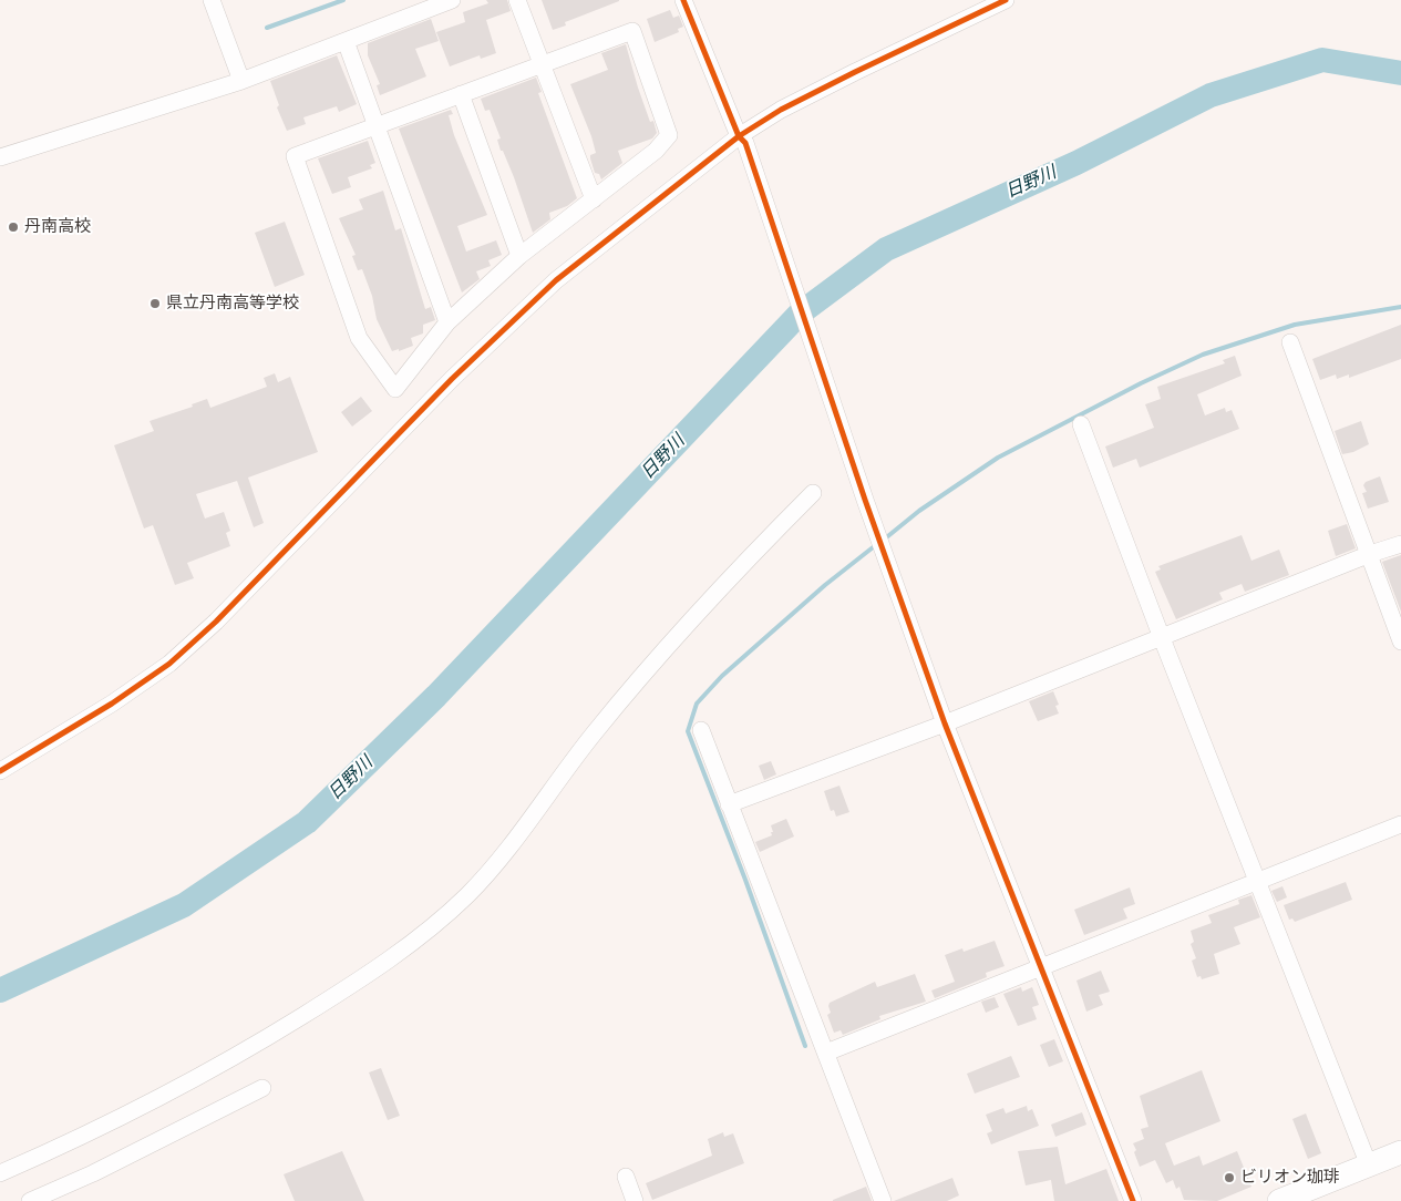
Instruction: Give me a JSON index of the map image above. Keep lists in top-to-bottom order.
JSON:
{
  "water": ["日野川"],
  "places": ["丹南高校", "県立丹南高等学校", "ビリオン珈琲"]
}
